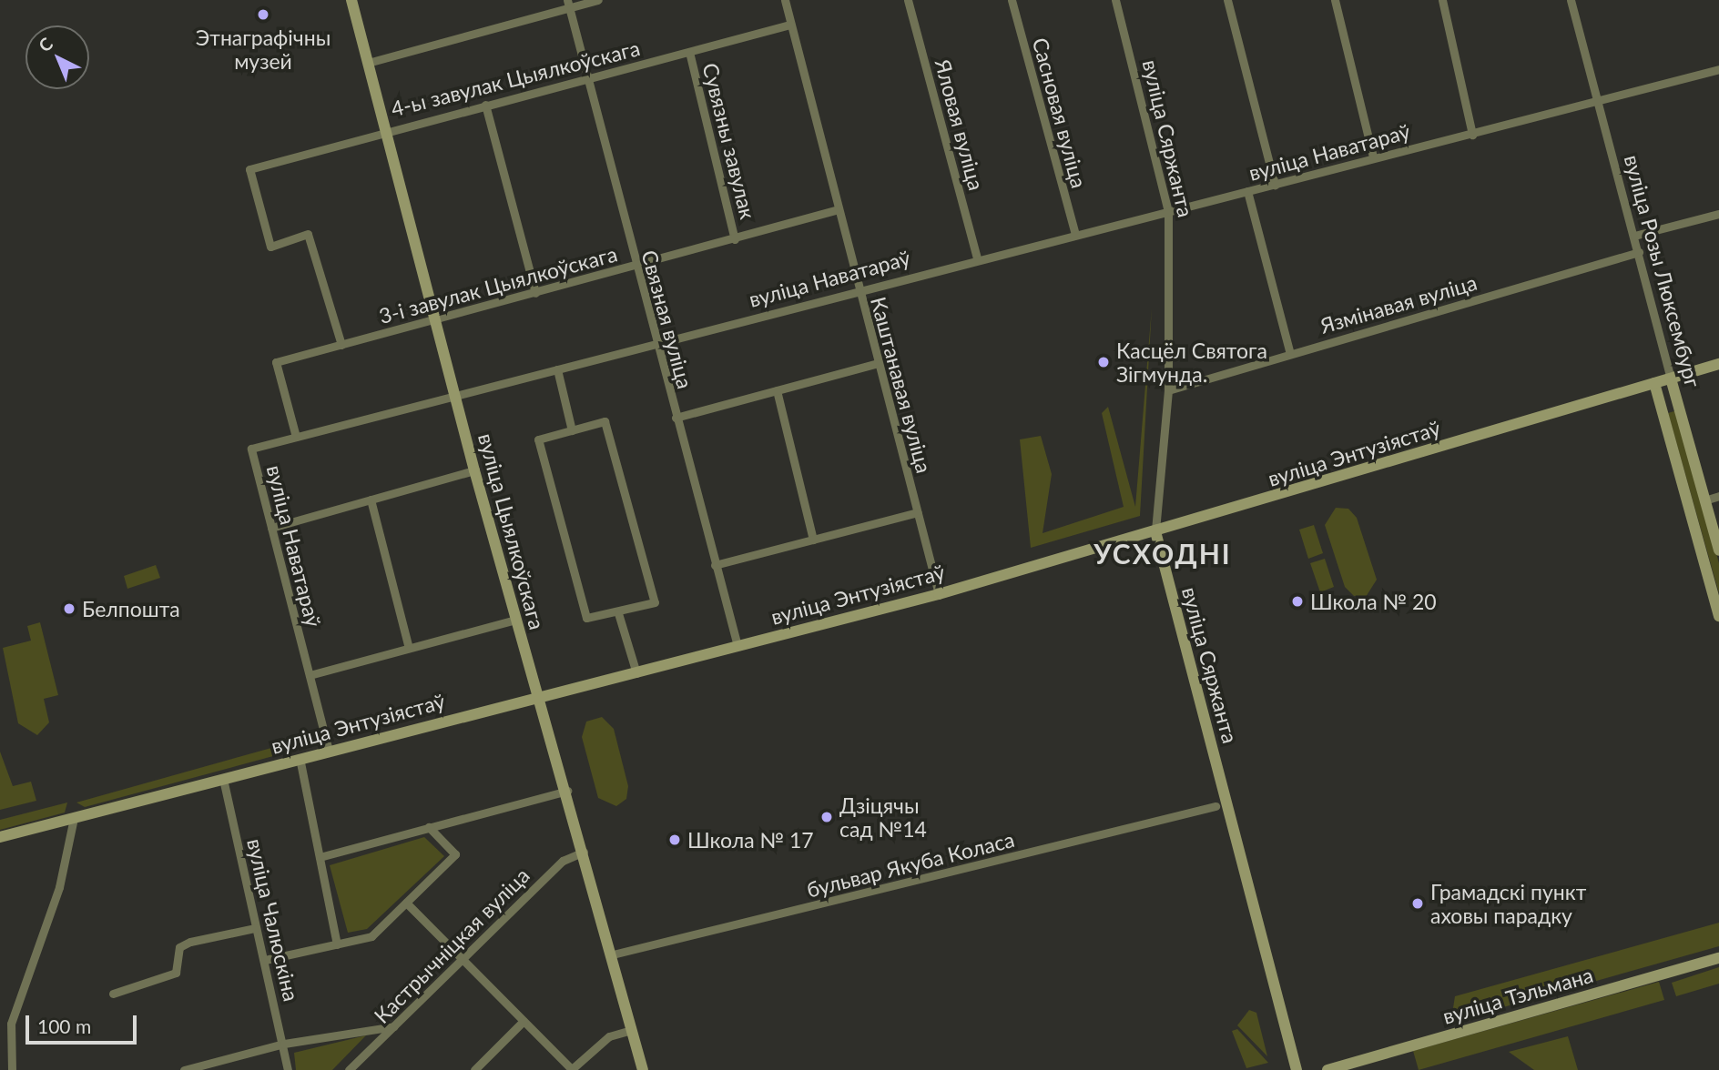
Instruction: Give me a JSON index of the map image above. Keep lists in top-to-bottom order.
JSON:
{
  "streets": {
    "main road": [
      "вуліца Сяржанта",
      "вуліца Розы Люксембург",
      "вуліца Энтузіястаў",
      "вуліца Цыялкоўскага",
      "вуліца Тэльмана"
    ],
    "street": [
      "4-ы завулак Цыялкоўскага",
      "Сасновая вуліца",
      "Яловая вуліца",
      "Сувязны завулак",
      "вуліца Наватараў",
      "3-і завулак Цыялкоўскага",
      "Язмінавая вуліца",
      "Связная вуліца",
      "Каштанавая вуліца",
      "бульвар Якуба Коласа",
      "вуліца Чалюскіна",
      "Кастрычніцкая вуліца"
    ]
  },
  "crossings": [
    ["4-ы завулак Цыялкоўскага", "Сувязны завулак"],
    ["4-ы завулак Цыялкоўскага", "3-і завулак Цыялкоўскага"],
    ["4-ы завулак Цыялкоўскага", "Связная вуліца"],
    ["4-ы завулак Цыялкоўскага", "Каштанавая вуліца"],
    ["4-ы завулак Цыялкоўскага", "вуліца Цыялкоўскага"],
    ["Сасновая вуліца", "вуліца Наватараў"],
    ["Яловая вуліца", "вуліца Наватараў"],
    ["вуліца Сяржанта", "вуліца Наватараў"],
    ["вуліца Сяржанта", "Язмінавая вуліца"],
    ["вуліца Сяржанта", "вуліца Энтузіястаў"],
    ["Сувязны завулак", "3-і завулак Цыялкоўскага"],
    ["вуліца Наватараў", "вуліца Розы Люксембург"],
    ["вуліца Наватараў", "3-і завулак Цыялкоўскага"],
    ["вуліца Наватараў", "Связная вуліца"],
    ["вуліца Наватараў", "Каштанавая вуліца"],
    ["вуліца Наватараў", "вуліца Энтузіястаў"],
    ["вуліца Наватараў", "вуліца Цыялкоўскага"],
    ["вуліца Розы Люксембург", "Язмінавая вуліца"],
    ["вуліца Розы Люксембург", "вуліца Энтузіястаў"],
    ["3-і завулак Цыялкоўскага", "Связная вуліца"],
    ["3-і завулак Цыялкоўскага", "Каштанавая вуліца"],
    ["3-і завулак Цыялкоўскага", "вуліца Цыялкоўскага"],
    ["Связная вуліца", "вуліца Энтузіястаў"],
    ["Каштанавая вуліца", "вуліца Энтузіястаў"],
    ["вуліца Энтузіястаў", "вуліца Цыялкоўскага"],
    ["вуліца Энтузіястаў", "вуліца Чалюскіна"],
    ["вуліца Цыялкоўскага", "бульвар Якуба Коласа"],
    ["вуліца Цыялкоўскага", "Кастрычніцкая вуліца"]
  ],
  "districts": ["УСХОДНІ"],
  "places": [
    "Этнаграфічны музей",
    "Касцёл Святога Зігмунда.",
    "Школа № 20",
    "Белпошта",
    "Дзіцячы сад №14",
    "Школа № 17",
    "Грамадскі пункт аховы парадку"
  ],
  "scale_bar": "100 m",
  "north": "top left"
}
